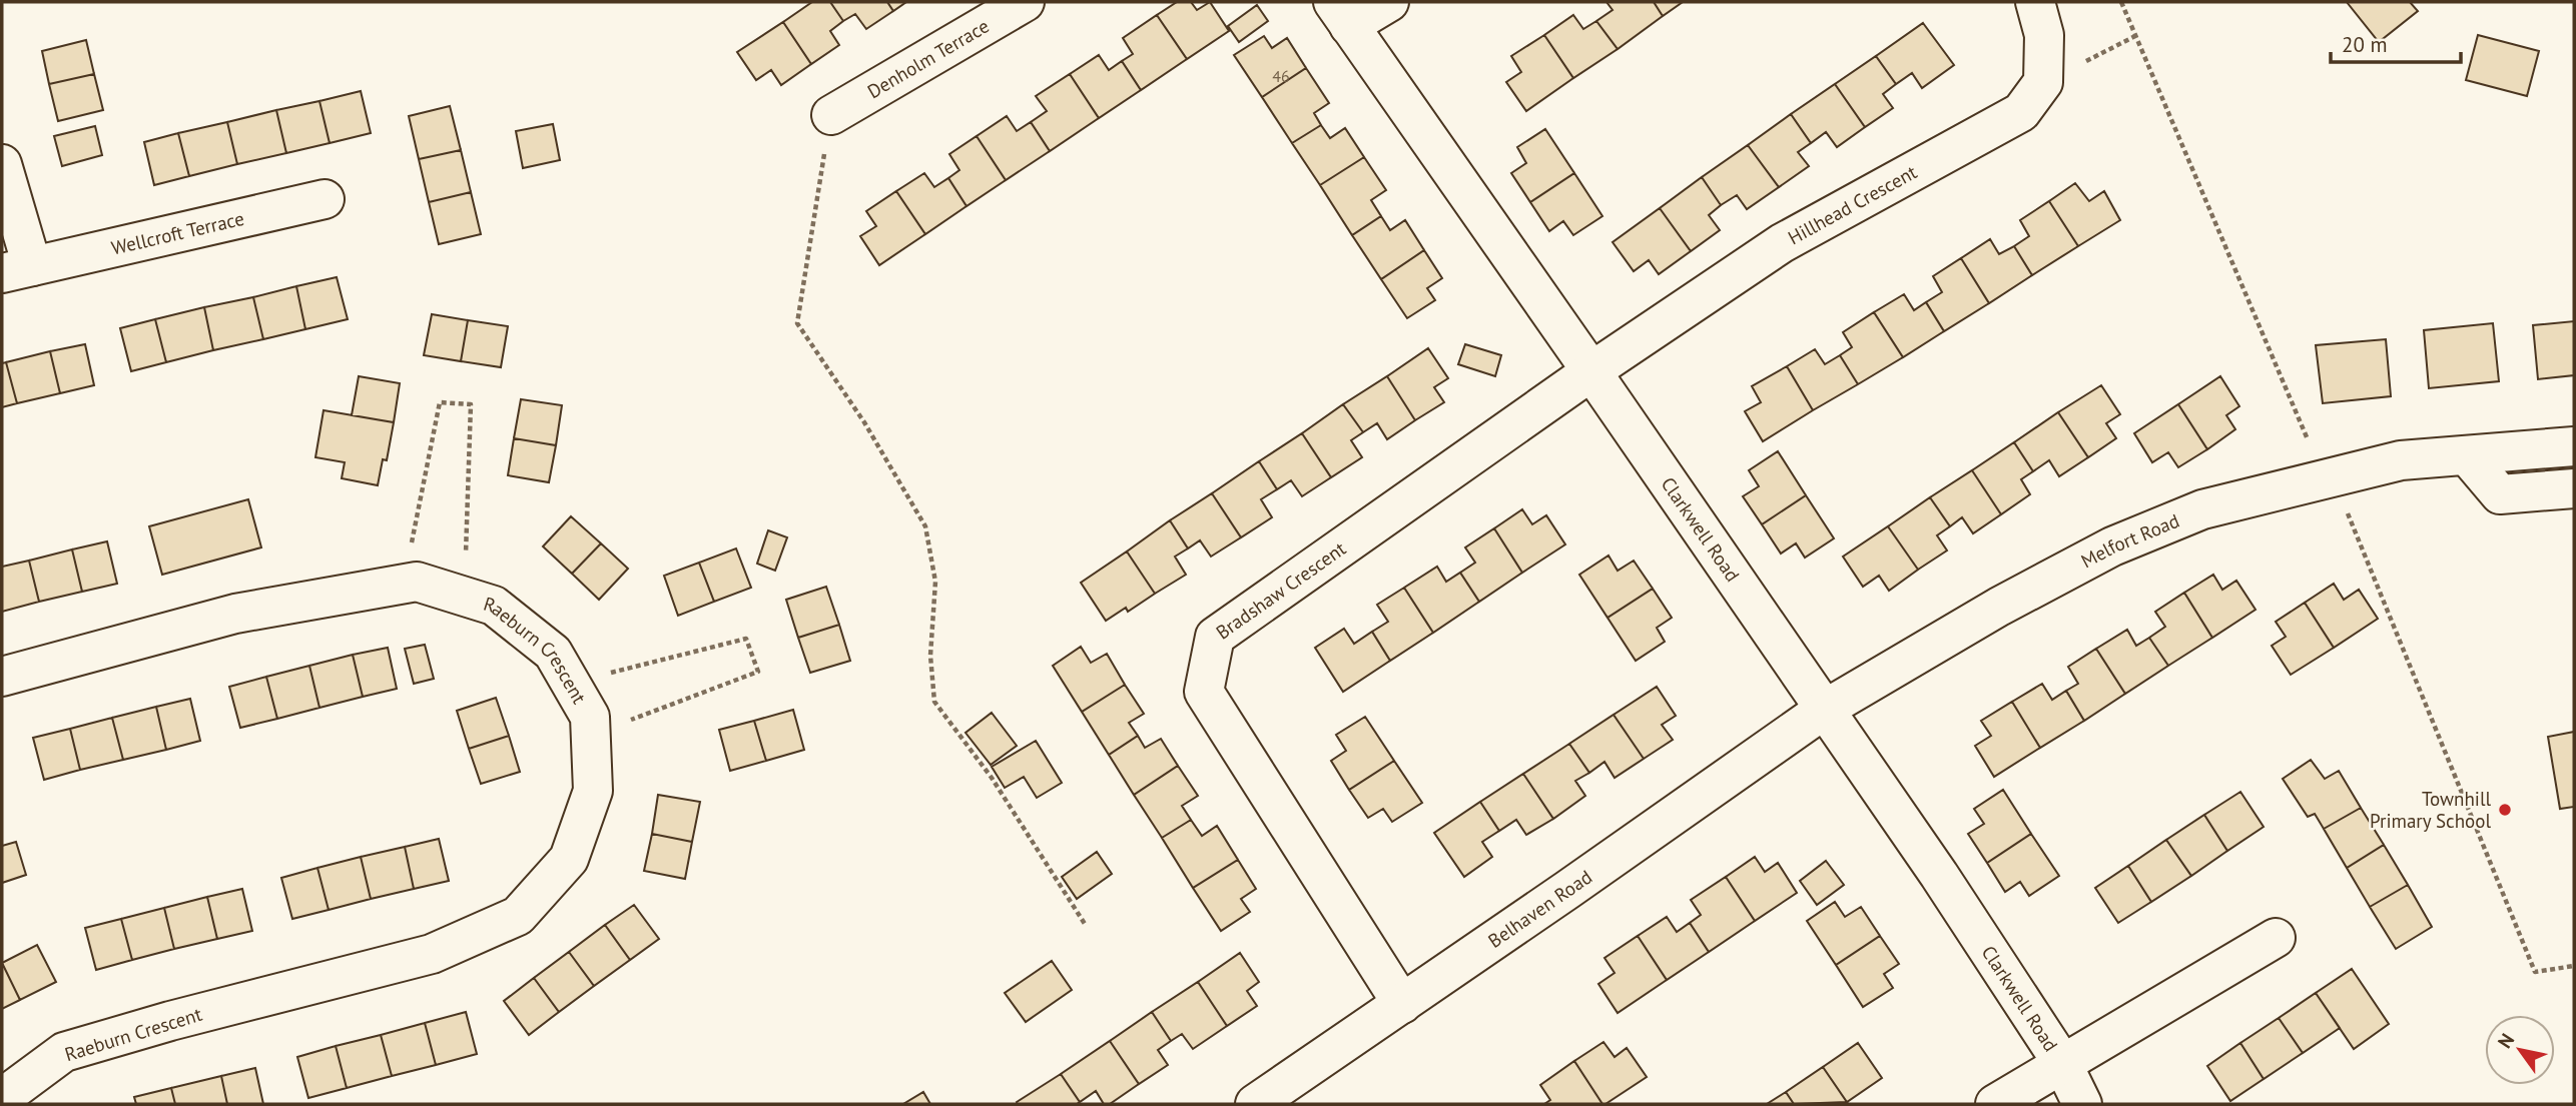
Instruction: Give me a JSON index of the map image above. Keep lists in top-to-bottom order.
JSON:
{
  "streets": {
    "street": [
      "Denholm Terrace",
      "Hillhead Crescent",
      "Wellcroft Terrace",
      "Clarkwell Road",
      "Melfort Road",
      "Bradshaw Crescent",
      "Raeburn Crescent",
      "Belhaven Road"
    ]
  },
  "crossings": [
    ["Hillhead Crescent", "Clarkwell Road"],
    ["Hillhead Crescent", "Bradshaw Crescent"],
    ["Clarkwell Road", "Melfort Road"],
    ["Clarkwell Road", "Bradshaw Crescent"],
    ["Clarkwell Road", "Belhaven Road"],
    ["Melfort Road", "Belhaven Road"],
    ["Bradshaw Crescent", "Belhaven Road"]
  ],
  "places": ["Townhill Primary School"],
  "house_numbers": ["46"],
  "scale_bar": "20 m",
  "north": "top left"
}
